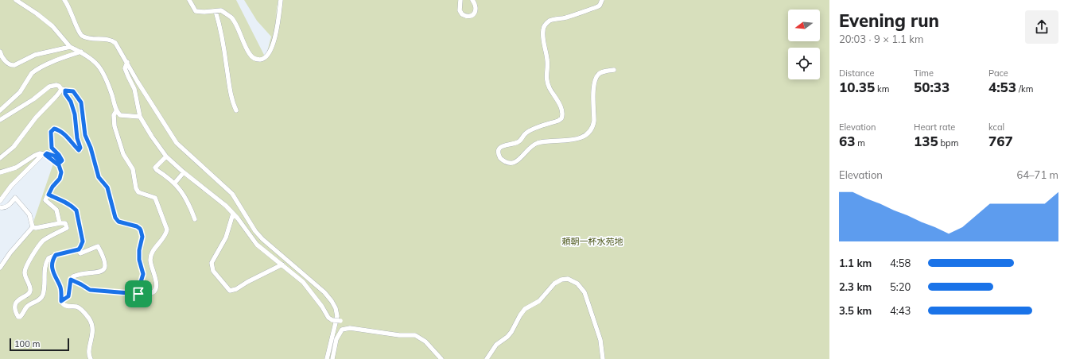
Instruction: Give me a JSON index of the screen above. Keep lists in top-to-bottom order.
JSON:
{
  "parks": ["頼朝一杯水苑地"],
  "scale_bar": "100 m",
  "north": "left",
  "page": {
    "heading": ["Evening run", "20:03 · 9 × 1.1 km"],
    "stats": [
      ["Distance", "10.35 km"],
      ["Time", "50:33"],
      ["Pace", "4:53 /km"],
      ["Elevation", "63 m"],
      ["Heart rate", "135 bpm"],
      ["kcal", "767"]
    ],
    "chart": ["Elevation", "64–71 m"],
    "list": [
      {
        "name": "1.1 km",
        "note": "4:58"
      },
      {
        "name": "2.3 km",
        "note": "5:20"
      },
      {
        "name": "3.5 km",
        "note": "4:43"
      }
    ],
    "scale": "100 m"
  }
}
